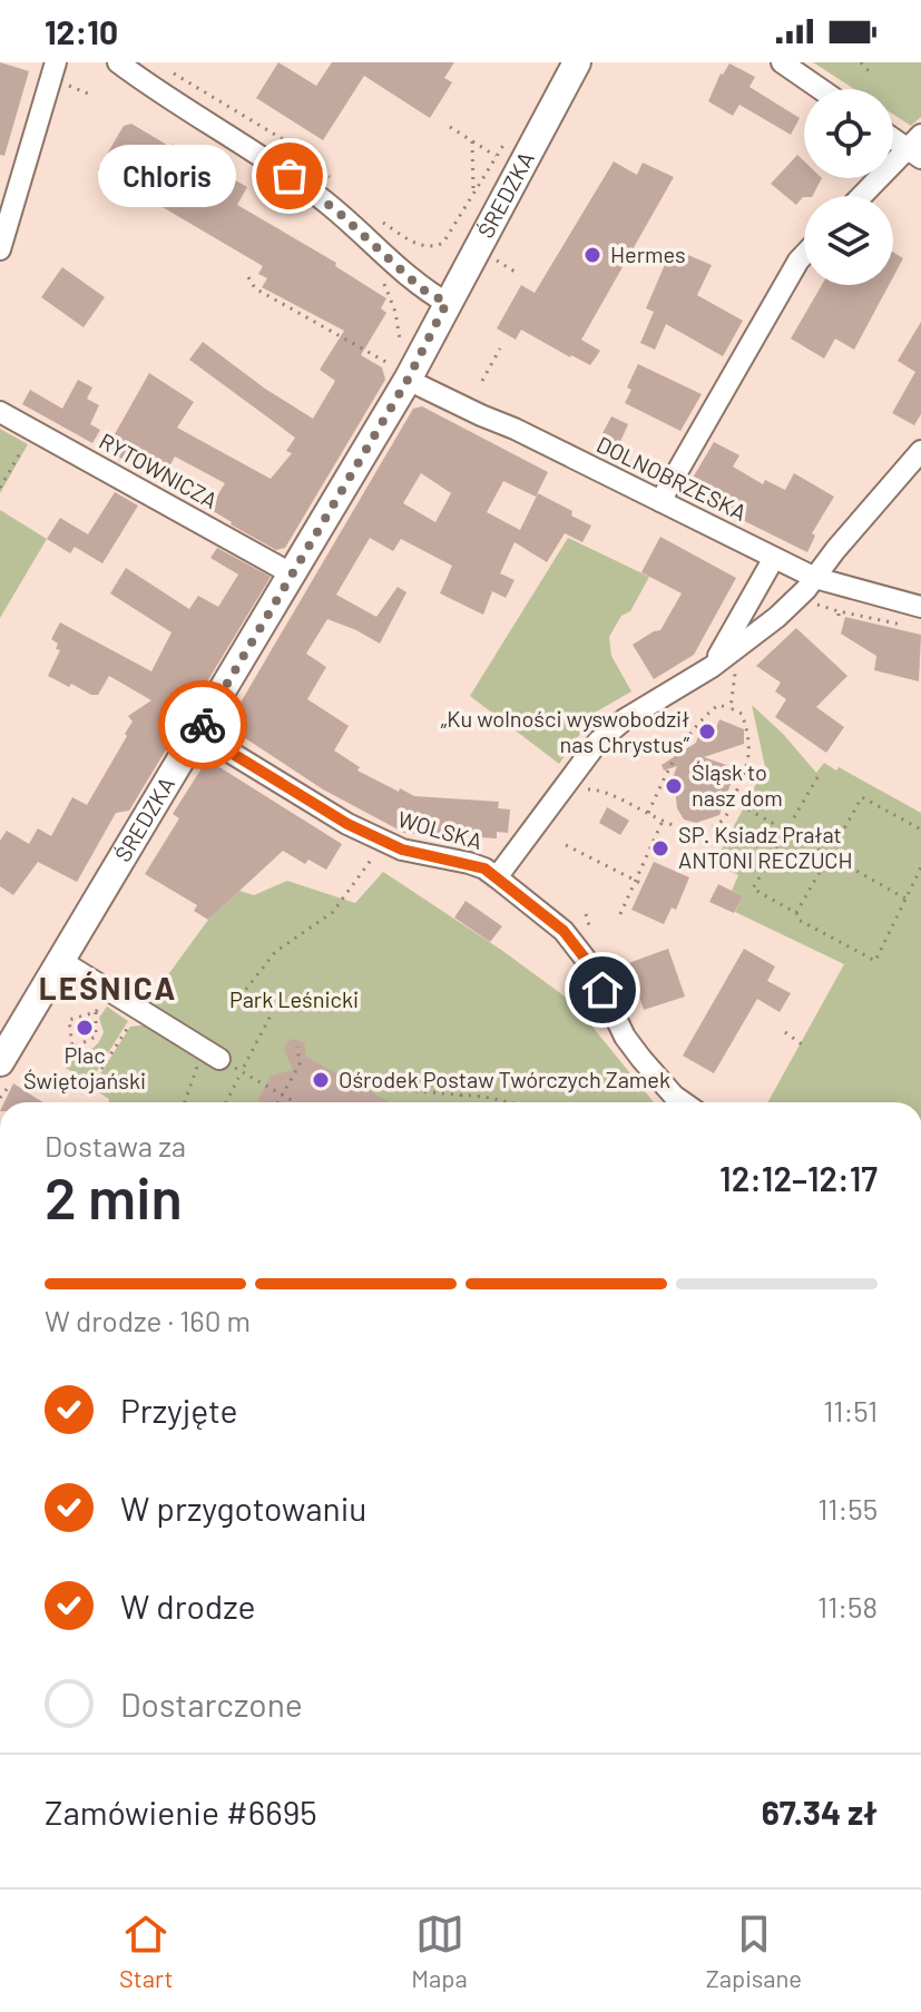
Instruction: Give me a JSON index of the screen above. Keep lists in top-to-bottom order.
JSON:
{
  "streets": {
    "main road": ["ŚREDZKA"],
    "street": ["RYTOWNICZA", "DOLNOBRZESKA", "WOLSKA"]
  },
  "crossings": [
    ["ŚREDZKA", "RYTOWNICZA"],
    ["ŚREDZKA", "DOLNOBRZESKA"],
    ["ŚREDZKA", "WOLSKA"],
    ["DOLNOBRZESKA", "WOLSKA"]
  ],
  "districts": ["LEŚNICA"],
  "parks": ["Park Leśnicki"],
  "places": [
    "Chloris",
    "Hermes",
    "„Ku wolności wyswobodził nas Chrystus”",
    "Śląsk to nasz dom",
    "SP. Ksiadz Prałat ANTONI RECZUCH",
    "Plac Świętojański",
    "Ośrodek Postaw Twórczych Zamek"
  ],
  "page": {
    "status": "12:10",
    "bubble": "Chloris",
    "heading": ["2 min", "Dostawa za", "12:12–12:17"],
    "panel": ["Zamówienie #6695", "67.34 zł"],
    "bar": "W drodze · 160 m",
    "list": [
      ["Przyjęte", "11:51"],
      ["W przygotowaniu", "11:55"],
      ["W drodze", "11:58"],
      "Dostarczone"
    ],
    "tabs": ["Start", "Mapa", "Zapisane"]
  }
}
